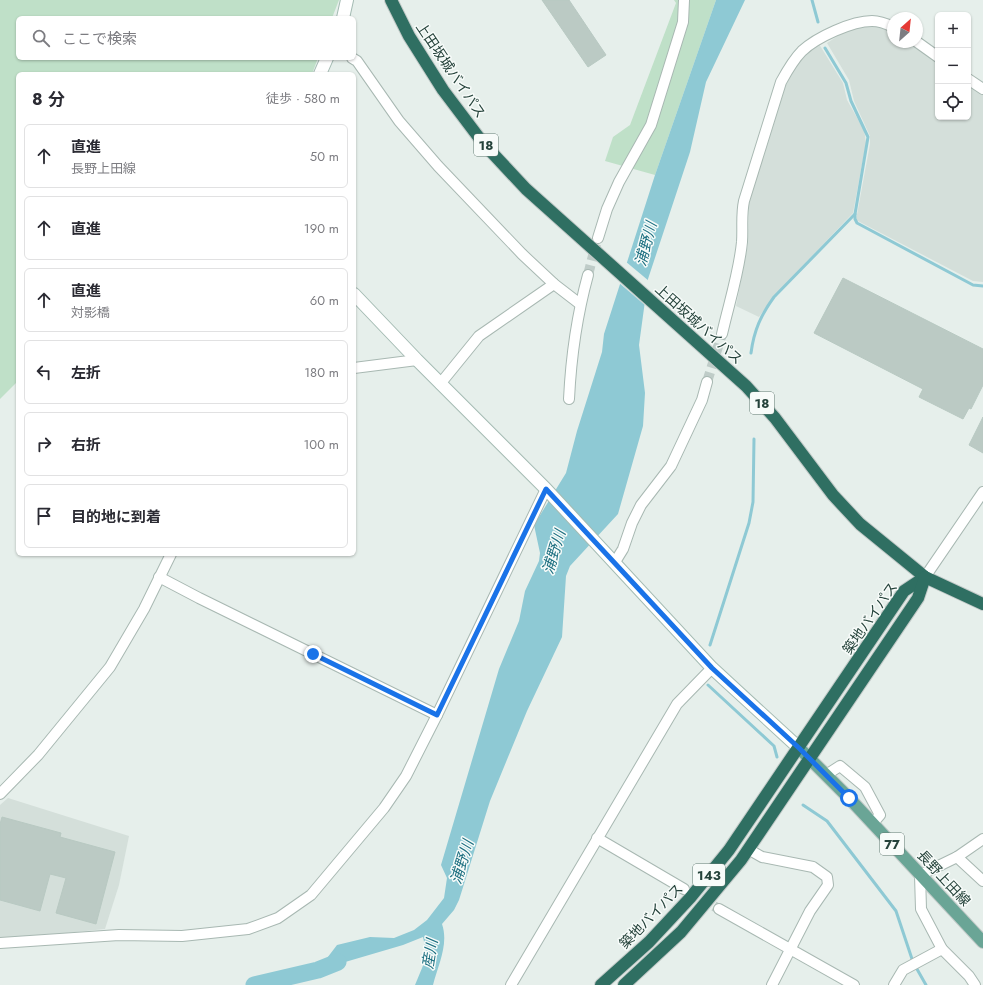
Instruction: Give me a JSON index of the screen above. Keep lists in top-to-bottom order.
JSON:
{
  "streets": {
    "highway": [
      "上田坂城バイパス",
      "18",
      "築地バイパス",
      "143"
    ],
    "main road": ["77", "長野上田線"]
  },
  "crossings": [
    ["上田坂城バイパス", "築地バイパス"],
    ["築地バイパス", "長野上田線"]
  ],
  "water": ["浦野川", "産川"],
  "north": "top right",
  "page": {
    "map_buttons": ["+", "−"],
    "search": "ここで検索",
    "heading": ["8 分", "徒歩 · 580 m"],
    "list": [
      ["直進", "長野上田線", "50 m"],
      ["直進", "190 m"],
      ["直進", "対影橋", "60 m"],
      ["左折", "180 m"],
      ["右折", "100 m"],
      "目的地に到着"
    ]
  }
}
